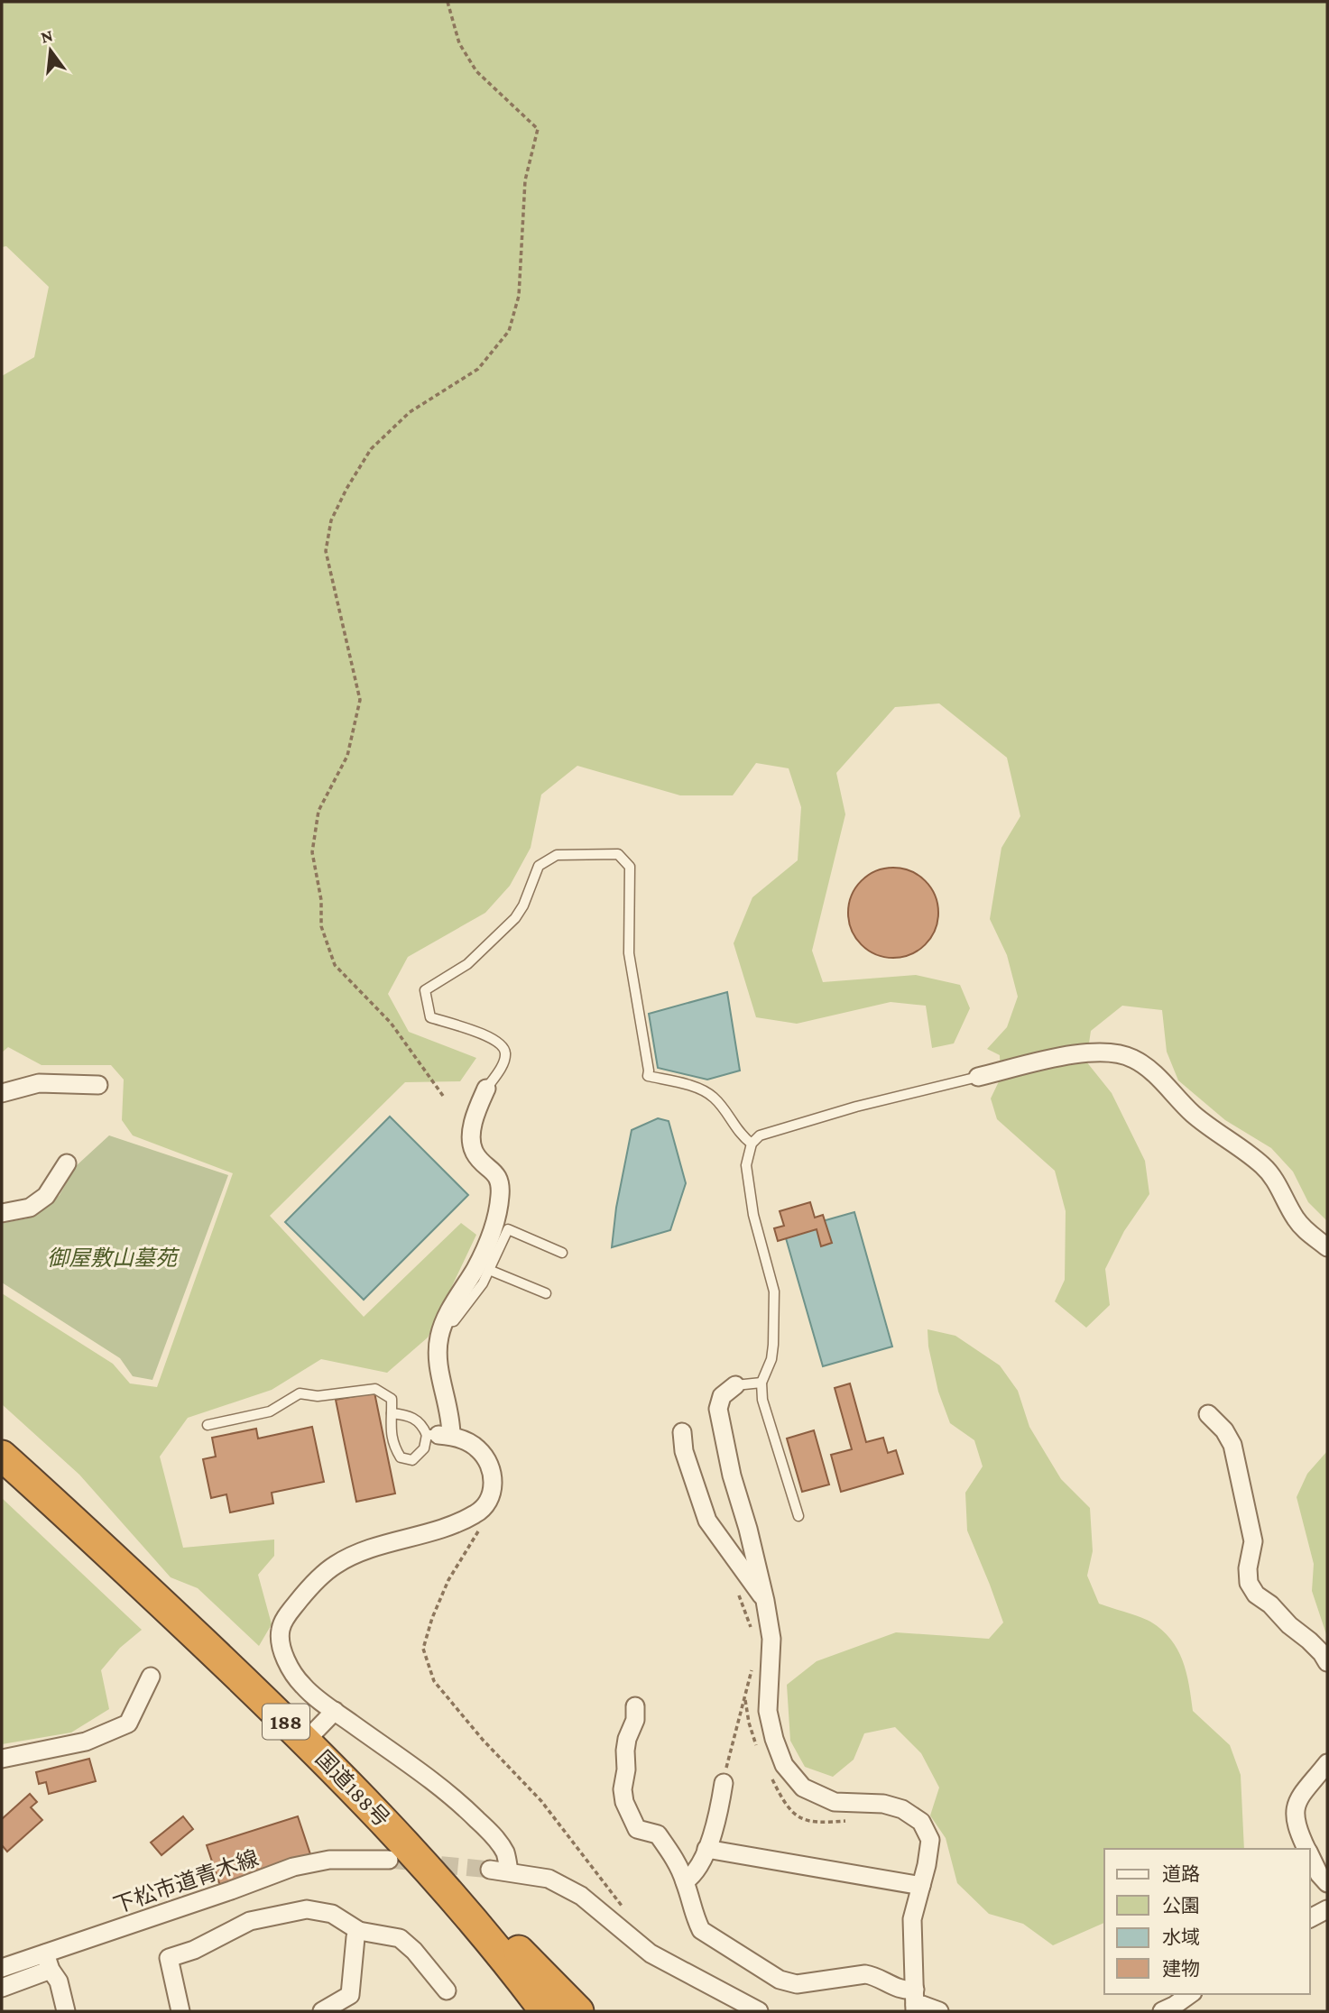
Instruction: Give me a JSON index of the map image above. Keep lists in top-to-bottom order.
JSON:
{
  "streets": {
    "highway": ["188", "国道188号"],
    "street": ["下松市道青木線"]
  },
  "parks": ["御屋敷山墓苑"],
  "legend": [
    "道路",
    "公園",
    "水域",
    "建物"
  ],
  "north": "top"
}
